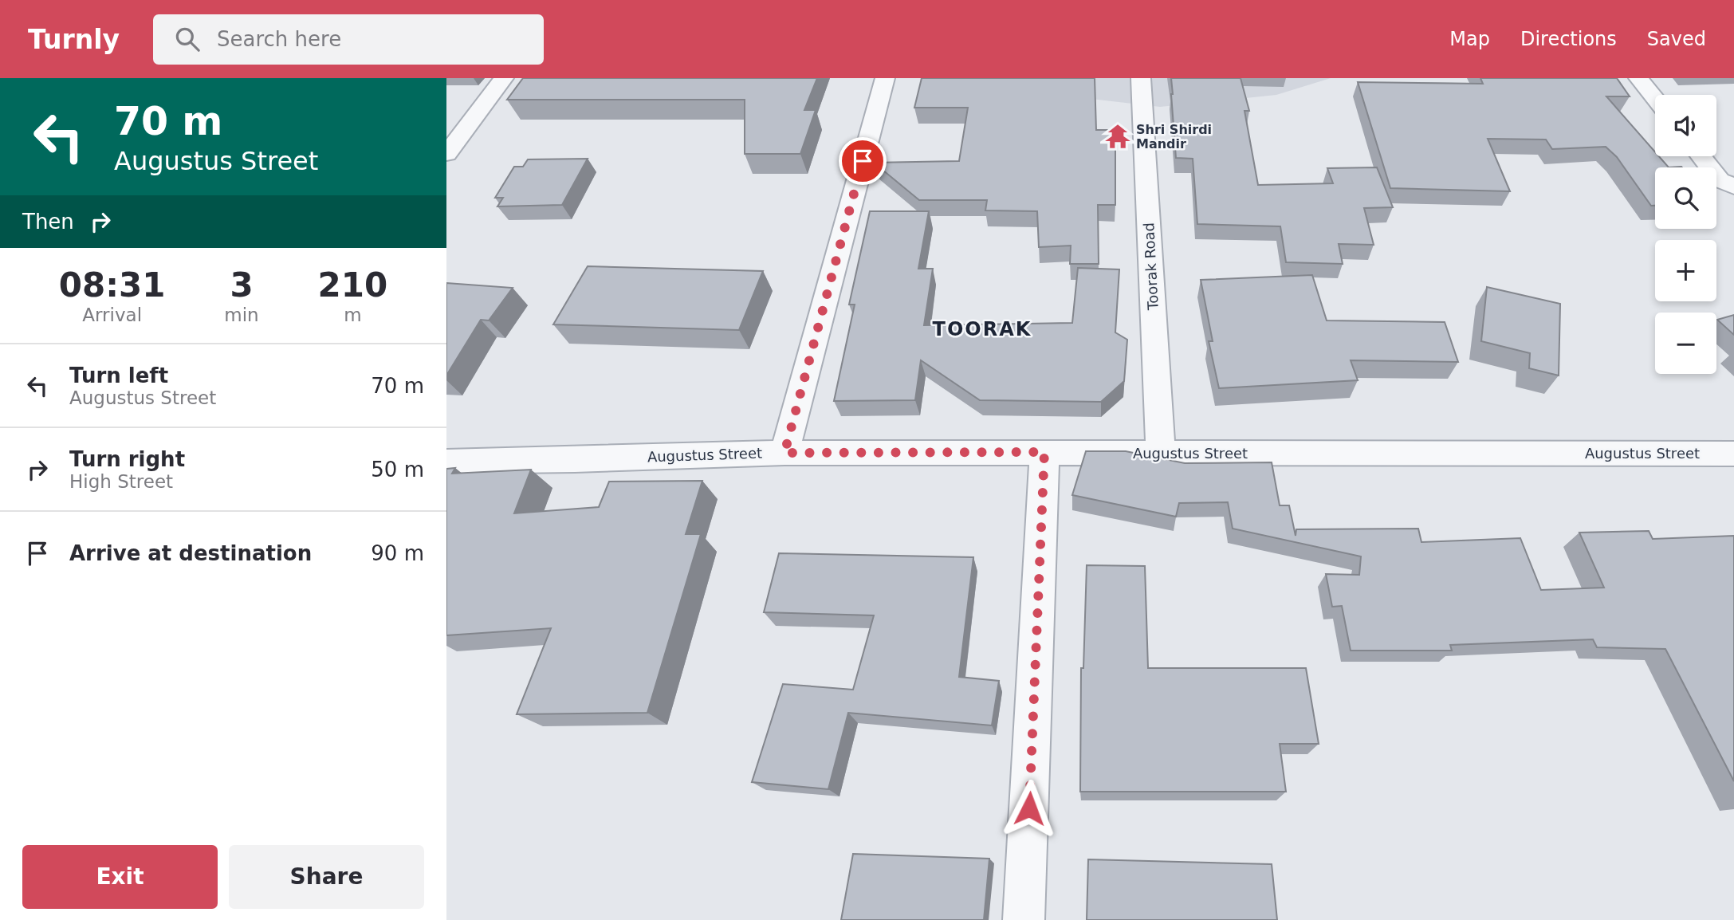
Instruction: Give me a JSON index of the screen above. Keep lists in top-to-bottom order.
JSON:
{
  "streets": {
    "street": ["Toorak Road", "Augustus Street"]
  },
  "crossings": [
    ["Toorak Road", "Augustus Street"]
  ],
  "districts": ["TOORAK"],
  "places": {
    "temple": ["Shri Shirdi Mandir"]
  },
  "page": {
    "header": "Turnly",
    "search": "Search here",
    "nav": ["Map", "Directions", "Saved"],
    "turn": ["70 m", "Augustus Street"],
    "map_buttons": ["+", "−"],
    "then": "Then",
    "eta": [
      "08:31",
      "Arrival",
      "3",
      "min",
      "210",
      "m"
    ],
    "list": [
      {
        "name": "Turn left",
        "note": "Augustus Street",
        "value": "70 m"
      },
      {
        "name": "Turn right",
        "note": "High Street",
        "value": "50 m"
      },
      {
        "name": "Arrive at destination",
        "value": "90 m"
      }
    ],
    "buttons": ["Exit", "Share"]
  }
}
